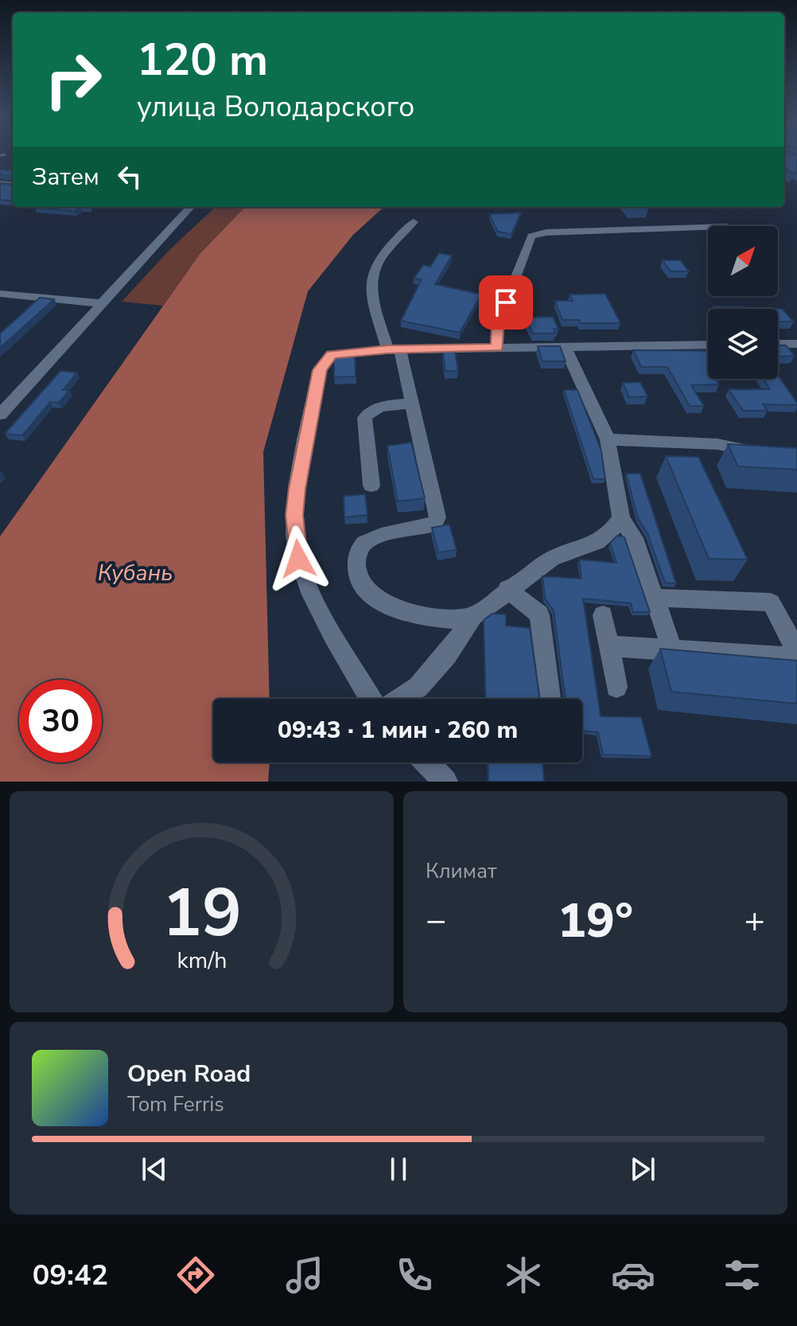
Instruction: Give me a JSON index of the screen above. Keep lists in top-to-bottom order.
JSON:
{
  "water": ["Кубань"],
  "north": "top right",
  "page": {
    "turn": ["120 m", "улица Володарского"],
    "then": "Затем",
    "limit": "30",
    "trip": "09:43 · 1 мин · 260 m",
    "tile": "Климат",
    "heat": ["−", "19°", "+"],
    "song": ["Open Road", "Tom Ferris"],
    "tabs": "09:42",
    "gauge": ["19", "km/h"]
  }
}
